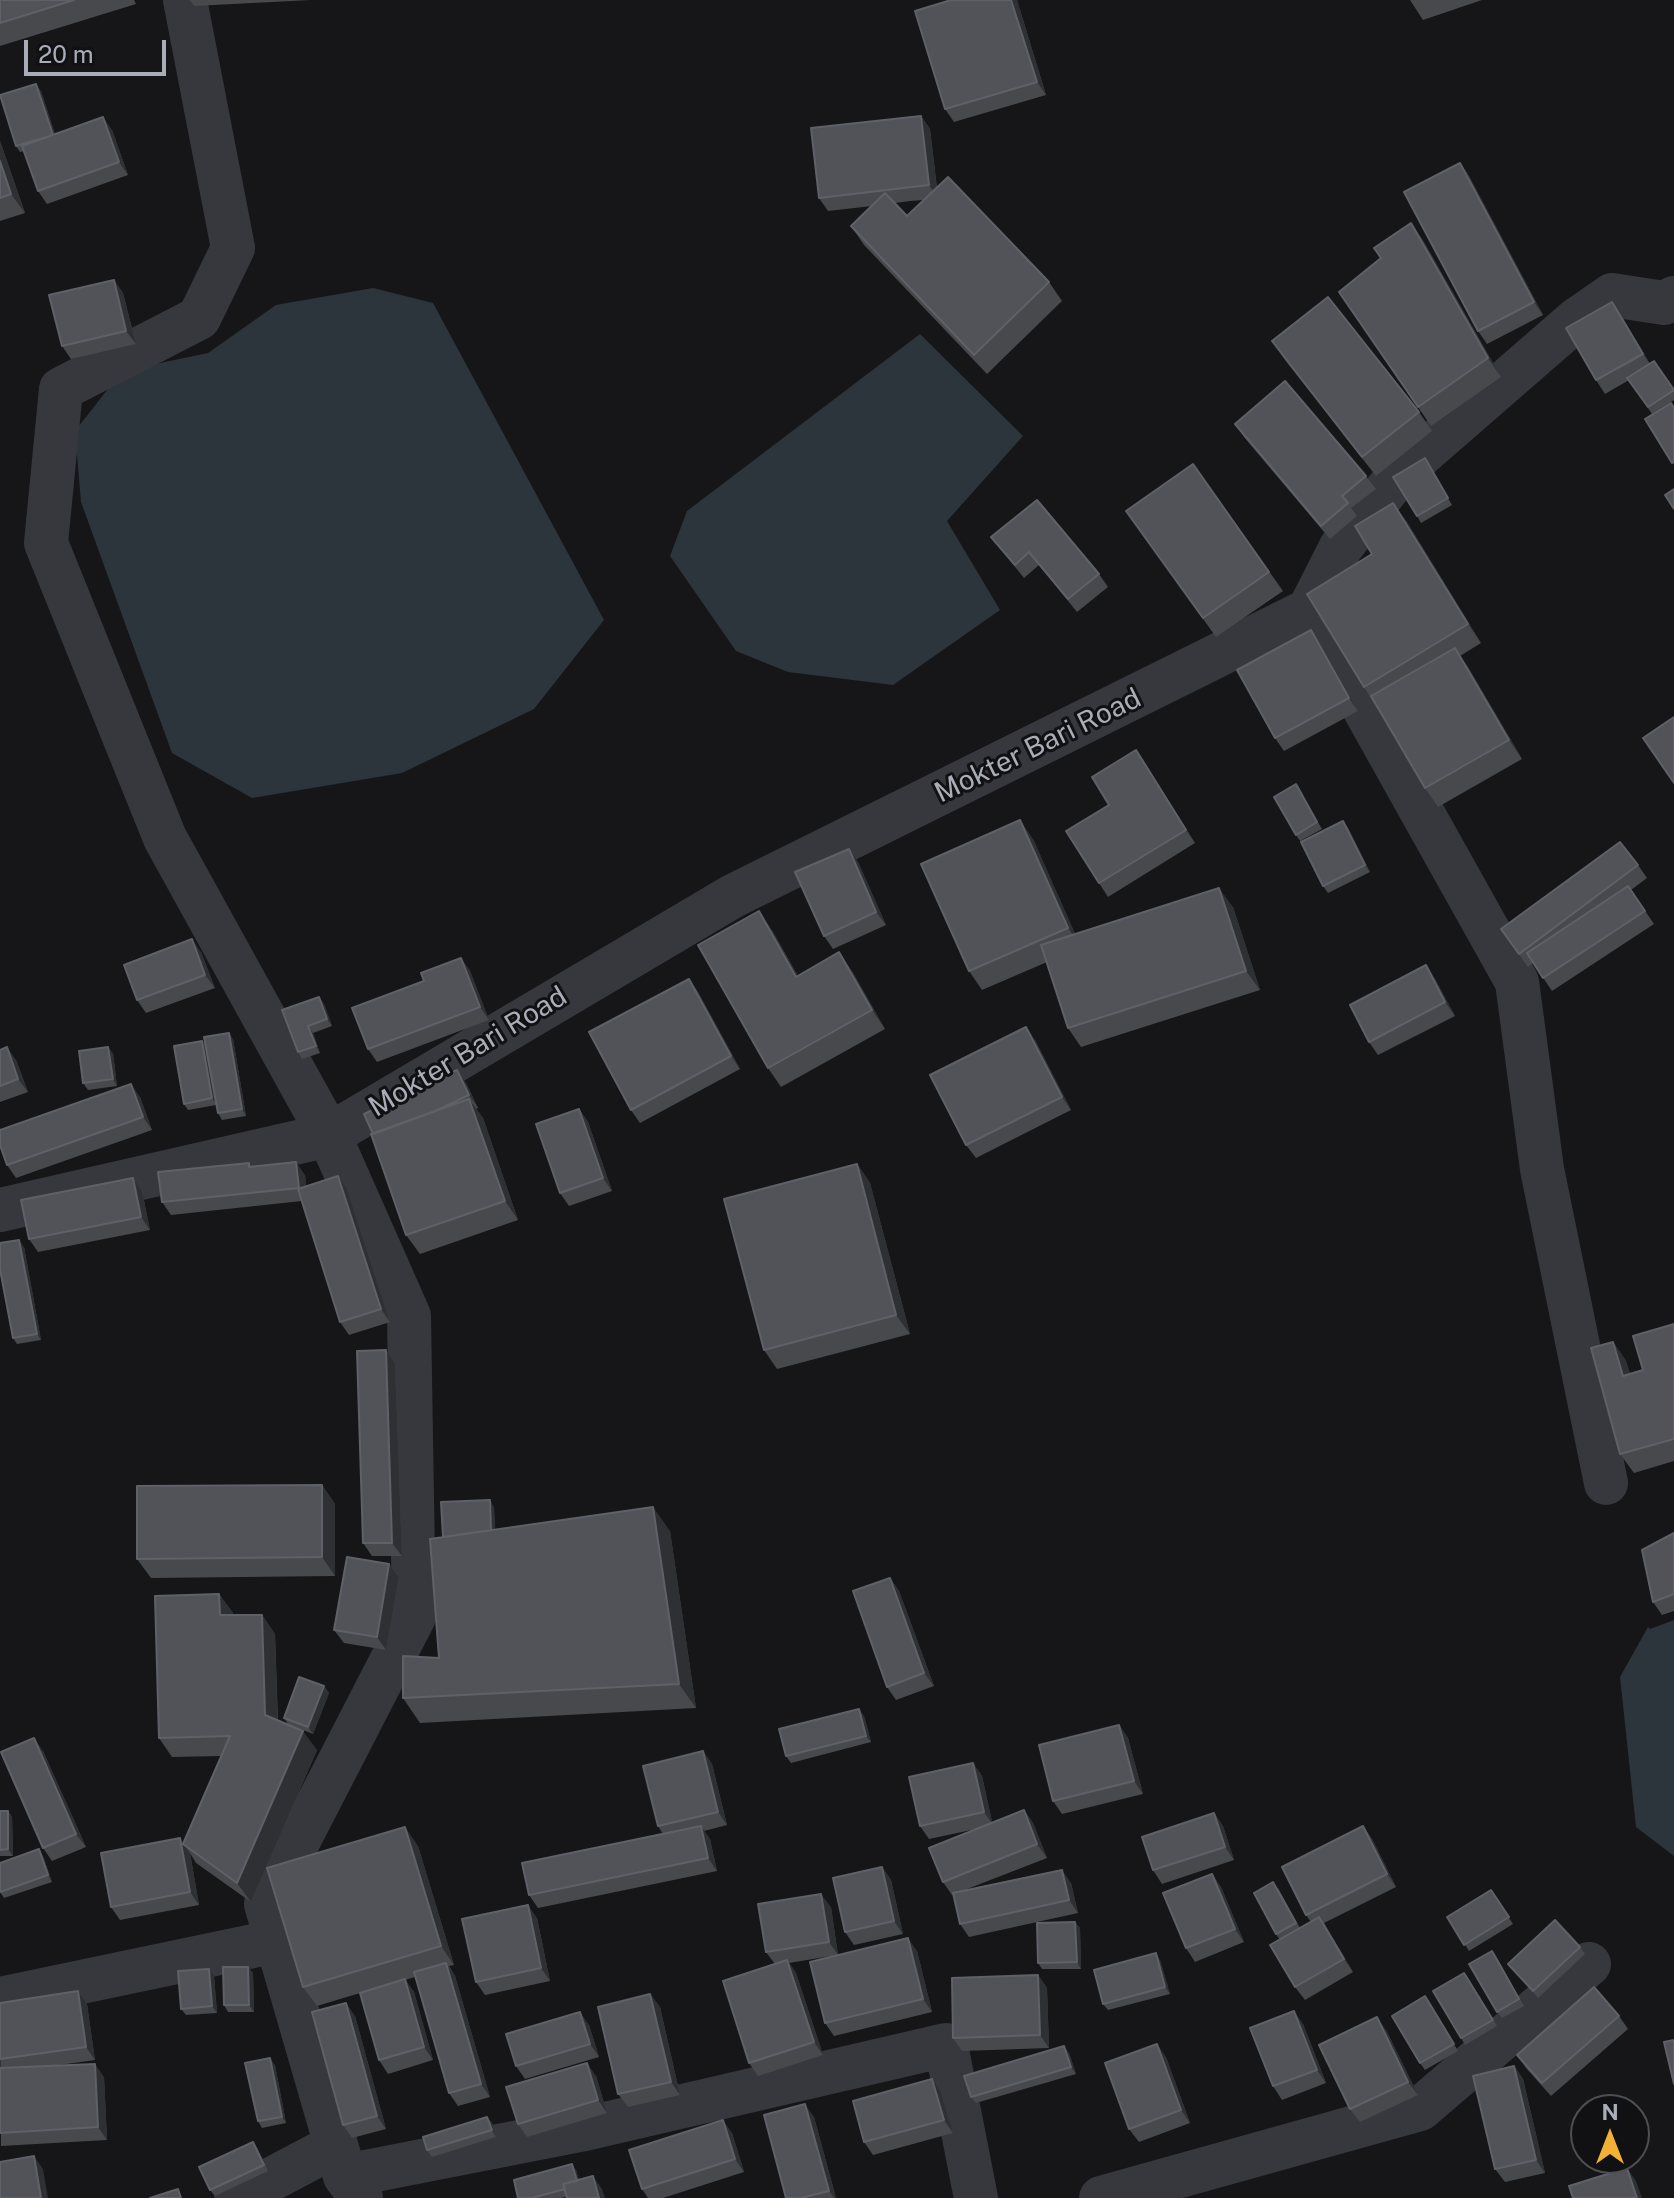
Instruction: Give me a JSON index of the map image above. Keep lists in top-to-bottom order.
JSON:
{
  "streets": {
    "street": ["Mokter Bari Road"]
  },
  "scale_bar": "20 m",
  "north": "top"
}
